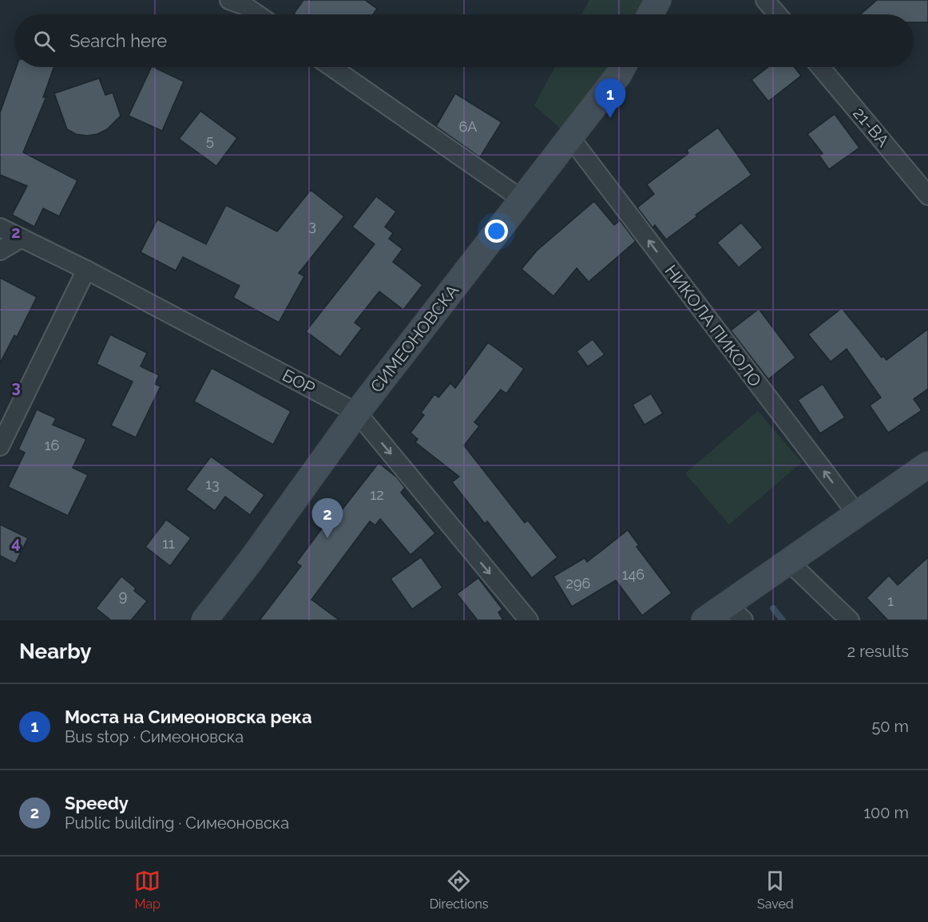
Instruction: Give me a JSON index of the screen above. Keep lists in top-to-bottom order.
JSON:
{
  "streets": {
    "street": [
      "21-ВА",
      "НИКОЛА ПИКОЛО",
      "СИМЕОНОВСКА",
      "БОР"
    ]
  },
  "crossings": [
    ["НИКОЛА ПИКОЛО", "СИМЕОНОВСКА"],
    ["СИМЕОНОВСКА", "БОР"]
  ],
  "one_way": ["НИКОЛА ПИКОЛО", "БОР"],
  "house_numbers": [
    "6А",
    "5",
    "3",
    "16",
    "13",
    "12",
    "11",
    "146",
    "296",
    "9",
    "1"
  ],
  "page": {
    "search": "Search here",
    "pins": ["1", "2"],
    "heading": ["Nearby", "2 results"],
    "list": [
      {
        "mark": "1",
        "name": "Моста на Симеоновска река",
        "note": "Bus stop · Симеоновска",
        "value": "50 m"
      },
      {
        "mark": "2",
        "name": "Speedy",
        "note": "Public building · Симеоновска",
        "value": "100 m"
      }
    ],
    "nav": ["Map", "Directions", "Saved"]
  },
  "grid": {
    "rows": ["2", "3", "4"]
  }
}
